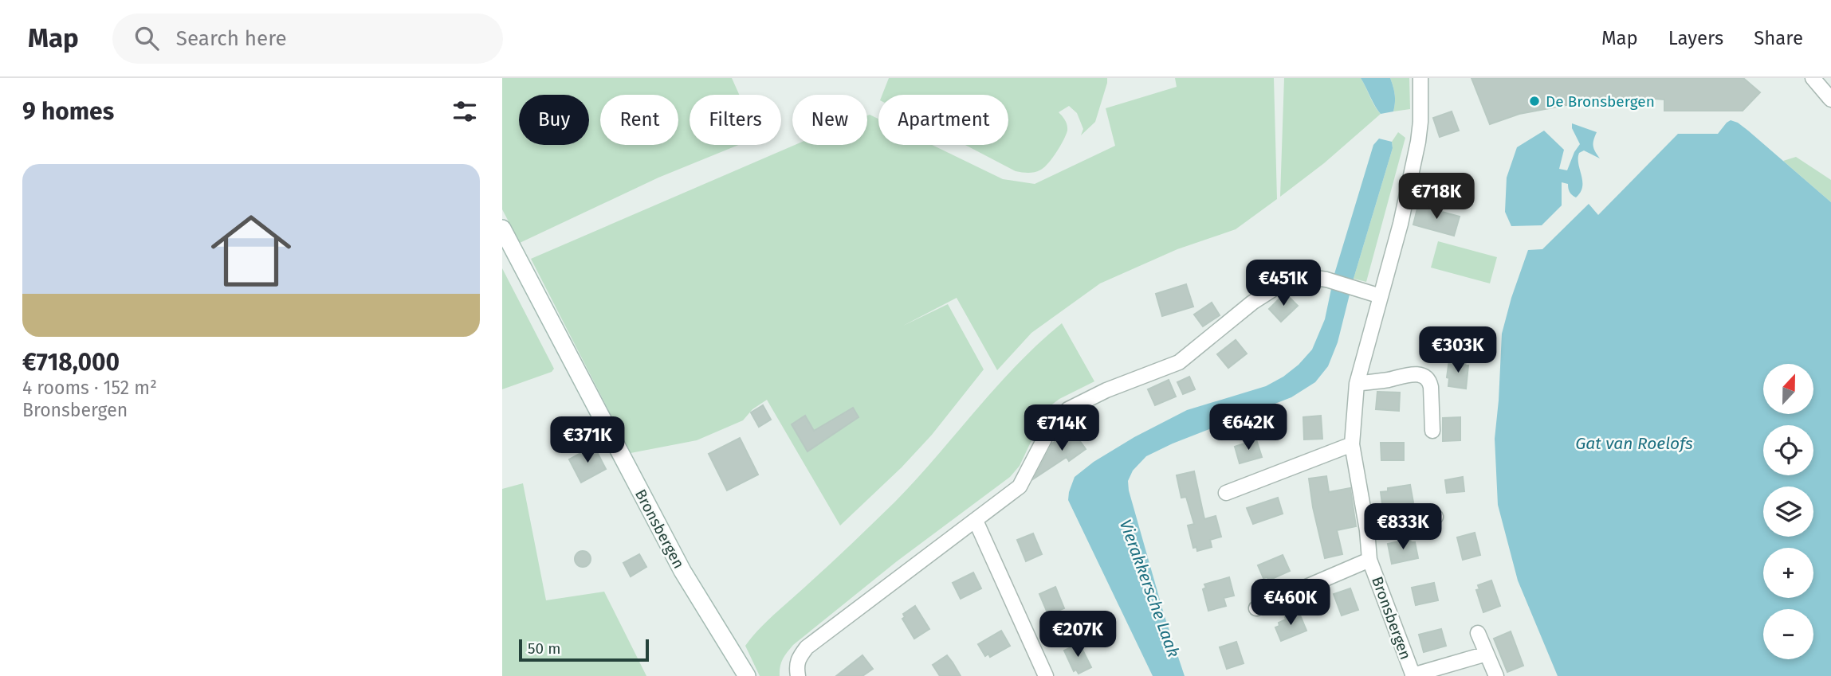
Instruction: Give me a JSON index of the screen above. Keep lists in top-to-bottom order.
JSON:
{
  "streets": {
    "street": ["Bronsbergen"]
  },
  "water": ["Gat van Roelofs", "Vierakkersche Laak"],
  "places": ["De Bronsbergen"],
  "scale_bar": "50 m",
  "north": "top",
  "page": {
    "header": "Map",
    "search": "Search here",
    "nav": ["Map", "Layers", "Share"],
    "heading": "9 homes",
    "chip": [
      "Buy",
      "Rent",
      "Filters",
      "New",
      "Apartment"
    ],
    "list": [
      {
        "name": "€718,000",
        "note": "4 rooms · 152 m² · Bronsbergen"
      }
    ],
    "price": [
      "€718K",
      "€451K",
      "€303K",
      "€642K",
      "€714K",
      "€371K",
      "€833K",
      "€460K",
      "€207K"
    ],
    "map_buttons": ["+", "−"],
    "scale": "50 m"
  }
}
